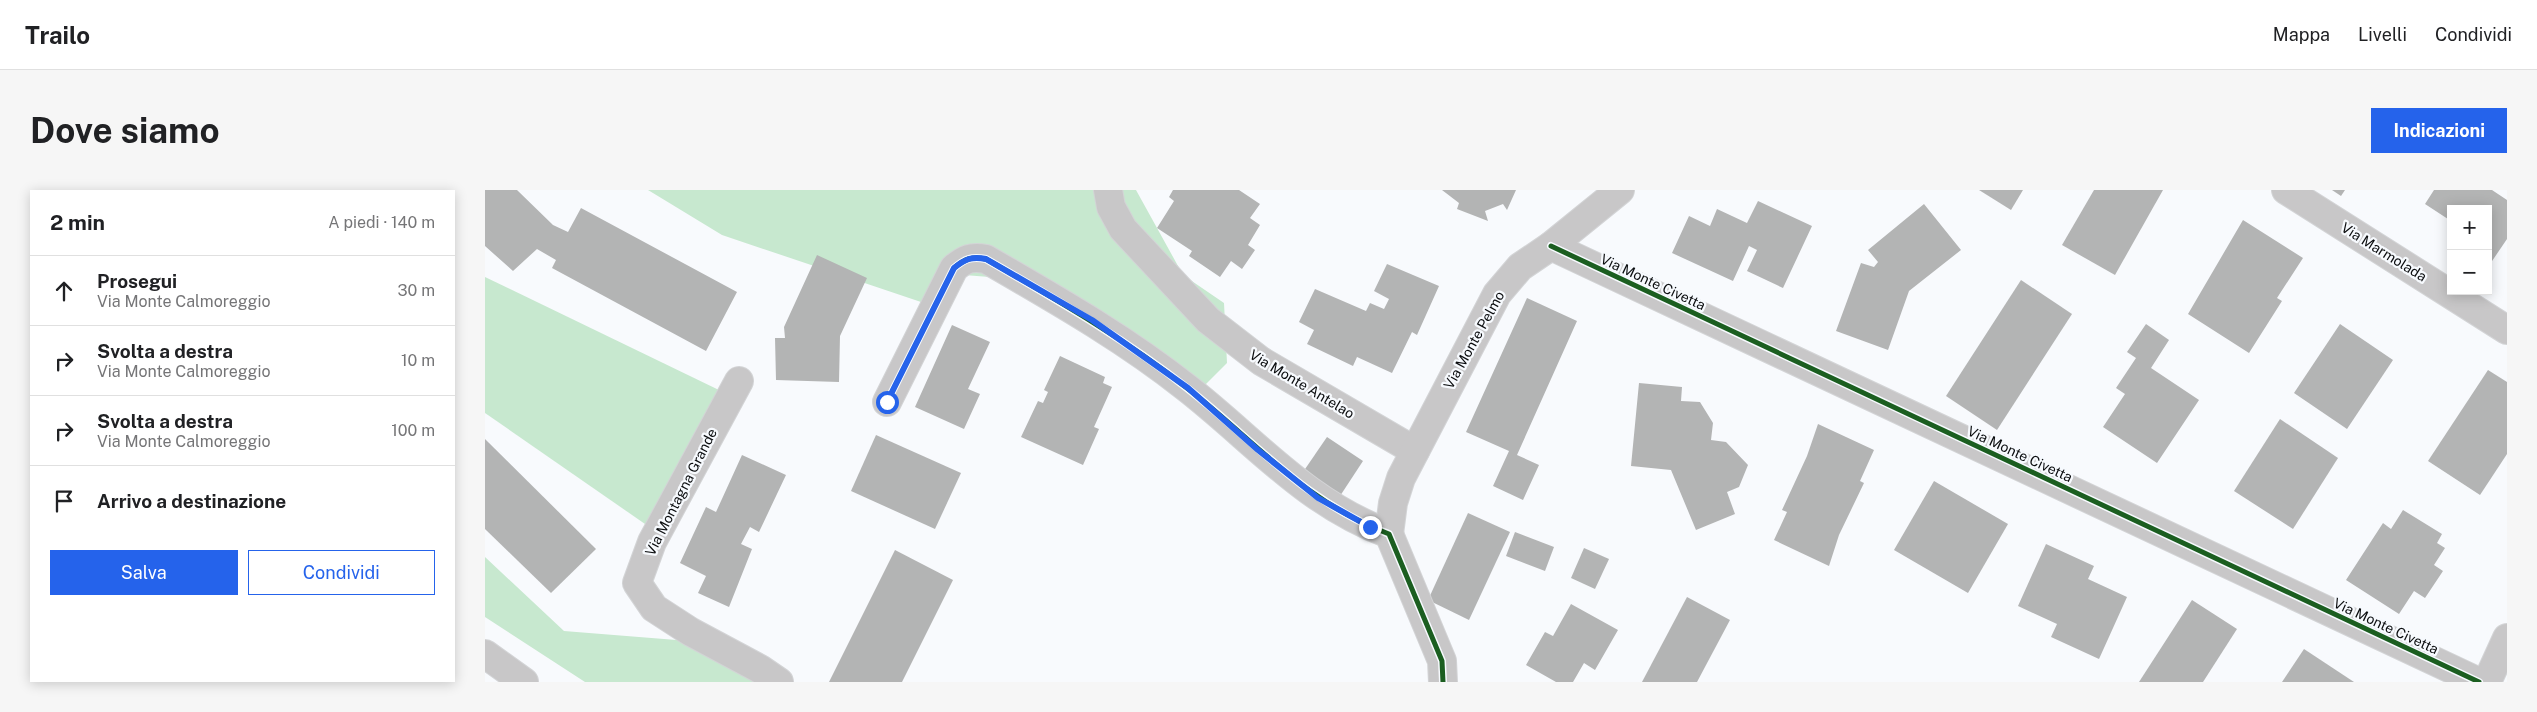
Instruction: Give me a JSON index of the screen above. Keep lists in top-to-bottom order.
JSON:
{
  "streets": {
    "street": [
      "Via Marmolada",
      "Via Monte Civetta",
      "Via Monte Pelmo",
      "Via Monte Antelao",
      "Via Montagna Grande"
    ]
  },
  "crossings": [
    ["Via Monte Civetta", "Via Monte Pelmo"],
    ["Via Monte Pelmo", "Via Monte Antelao"]
  ],
  "page": {
    "header": "Trailo",
    "nav": ["Mappa", "Livelli", "Condividi"],
    "buttons": [
      "Indicazioni",
      ["Salva", "Condividi"]
    ],
    "title": "Dove siamo",
    "heading": ["2 min", "A piedi · 140 m"],
    "map_buttons": ["+", "−"],
    "list": [
      ["Prosegui", "Via Monte Calmoreggio", "30 m"],
      ["Svolta a destra", "Via Monte Calmoreggio", "10 m"],
      ["Svolta a destra", "Via Monte Calmoreggio", "100 m"],
      "Arrivo a destinazione"
    ]
  }
}
